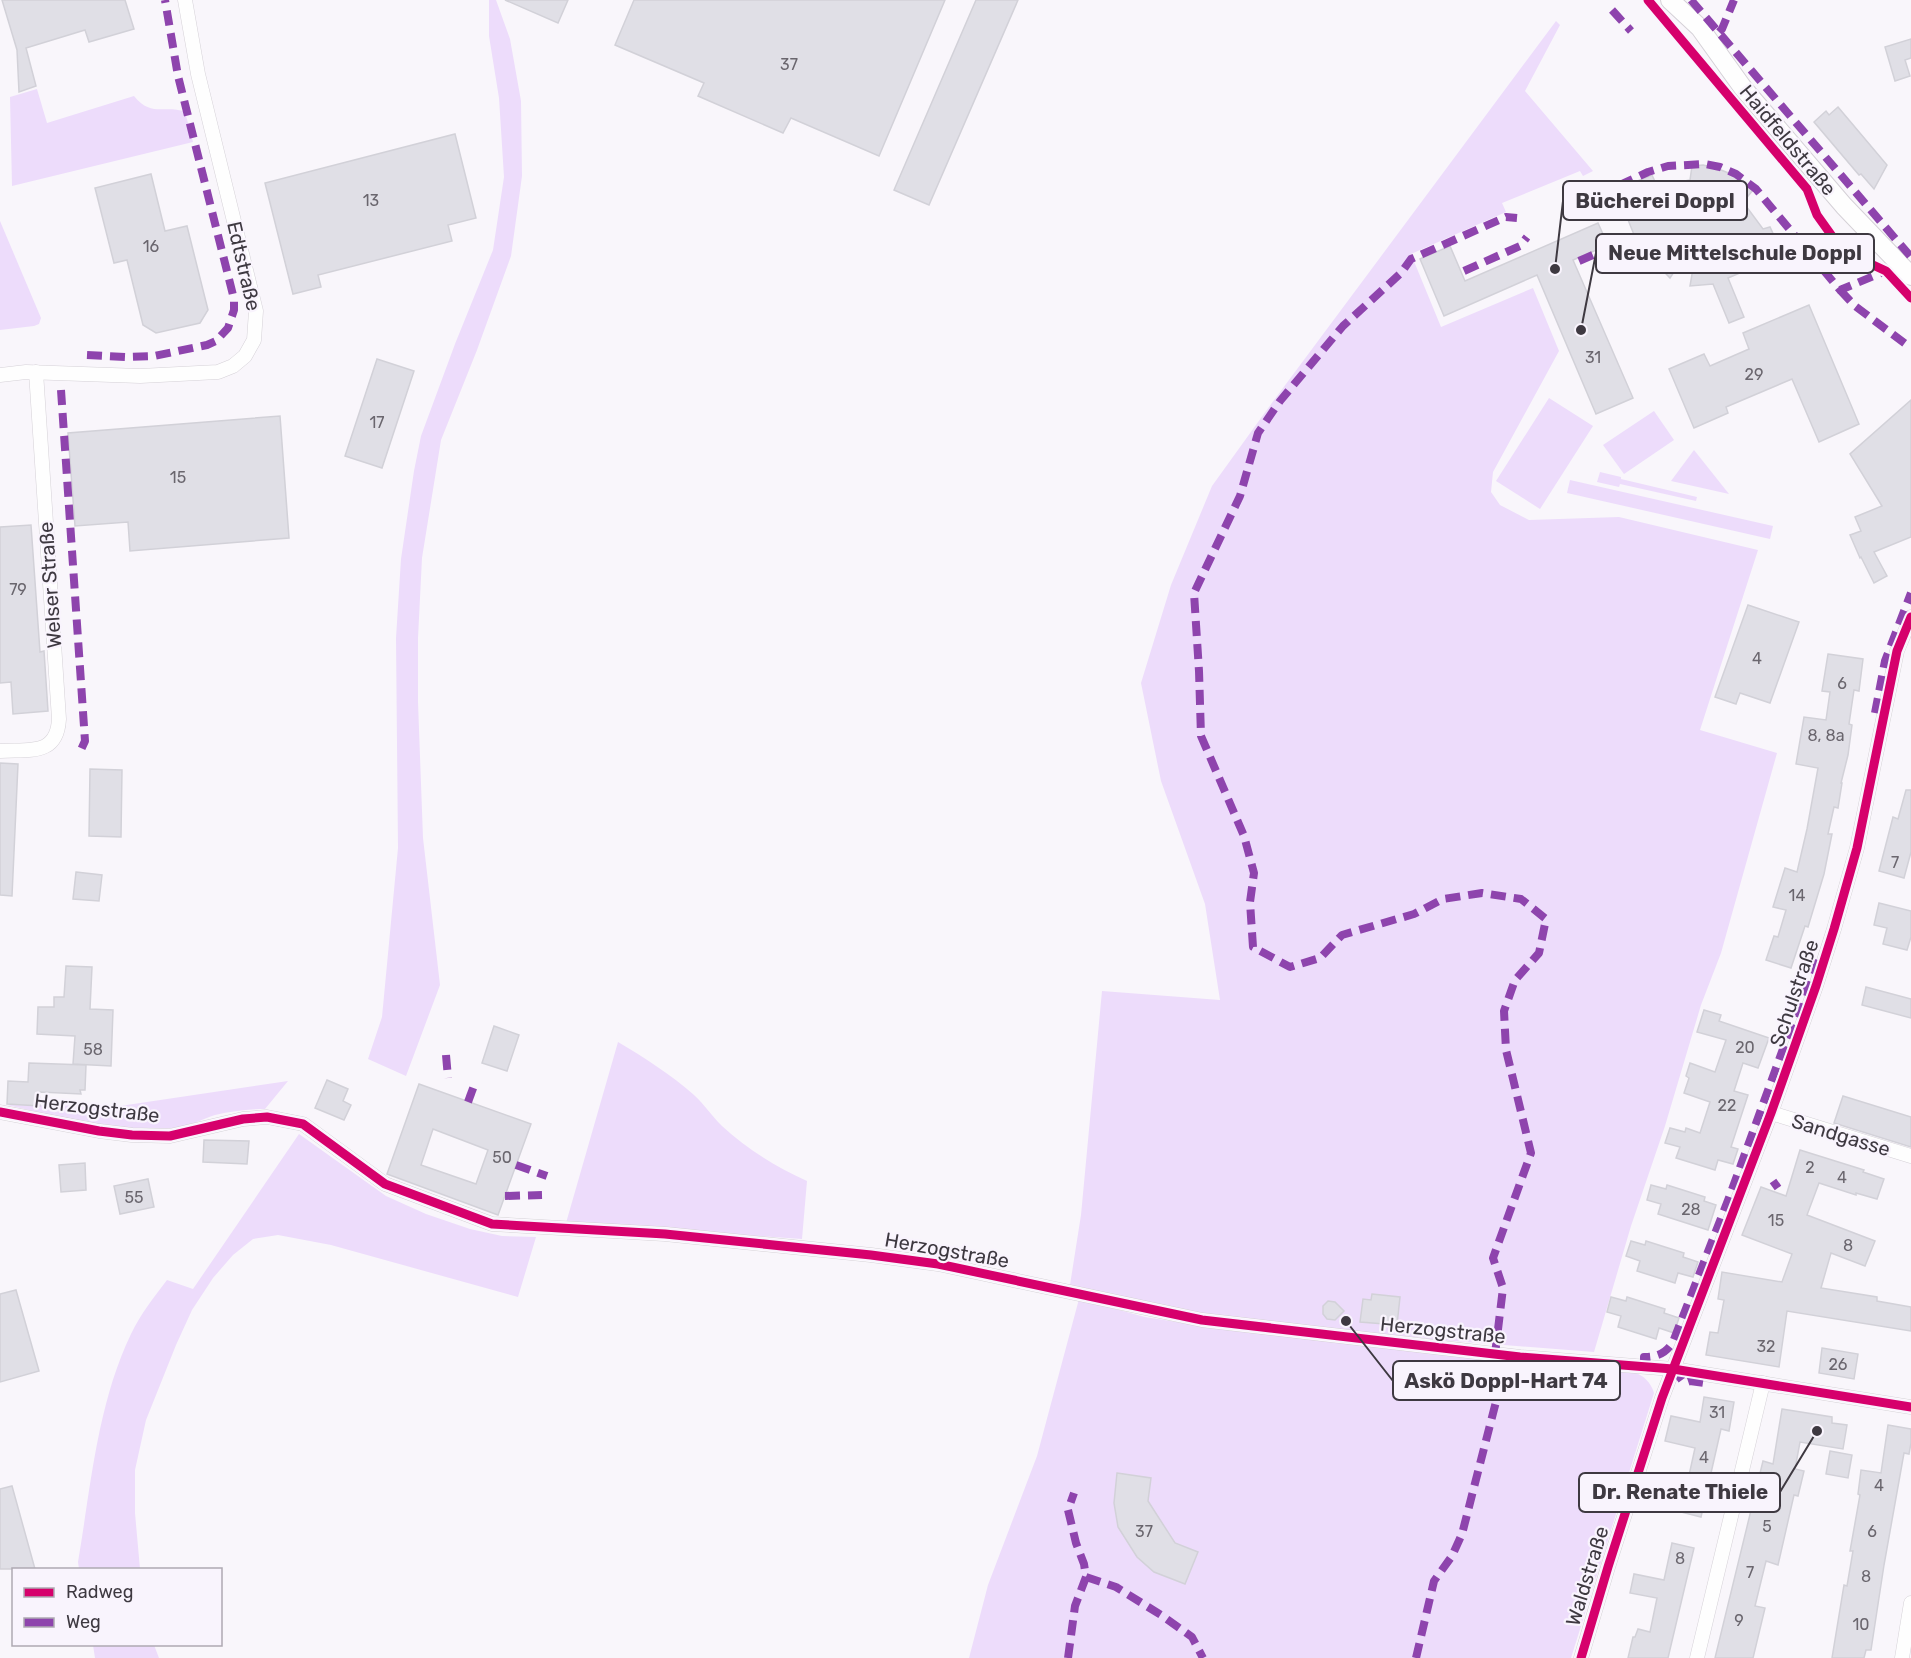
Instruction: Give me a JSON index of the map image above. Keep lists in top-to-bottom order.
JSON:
{
  "streets": {
    "street": [
      "Haidfeldstraße",
      "Edtstraße",
      "Welser Straße",
      "Schulstraße",
      "Herzogstraße",
      "Sandgasse",
      "Waldstraße"
    ]
  },
  "crossings": [
    ["Edtstraße", "Welser Straße"],
    ["Schulstraße", "Herzogstraße"],
    ["Schulstraße", "Sandgasse"],
    ["Schulstraße", "Waldstraße"],
    ["Herzogstraße", "Waldstraße"]
  ],
  "places": [
    "Bücherei Doppl",
    "Neue Mittelschule Doppl",
    "Askö Doppl-Hart 74",
    "Dr. Renate Thiele"
  ],
  "house_numbers": [
    "37",
    "13",
    "16",
    "31",
    "29",
    "17",
    "15",
    "79",
    "4",
    "6",
    "8, 8a",
    "7",
    "14",
    "20",
    "58",
    "22",
    "50",
    "2",
    "4",
    "55",
    "28",
    "15",
    "8",
    "32",
    "26",
    "31",
    "4",
    "4",
    "5",
    "37",
    "6",
    "8",
    "7",
    "8",
    "9",
    "10"
  ],
  "legend": ["Radweg", "Weg"]
}
